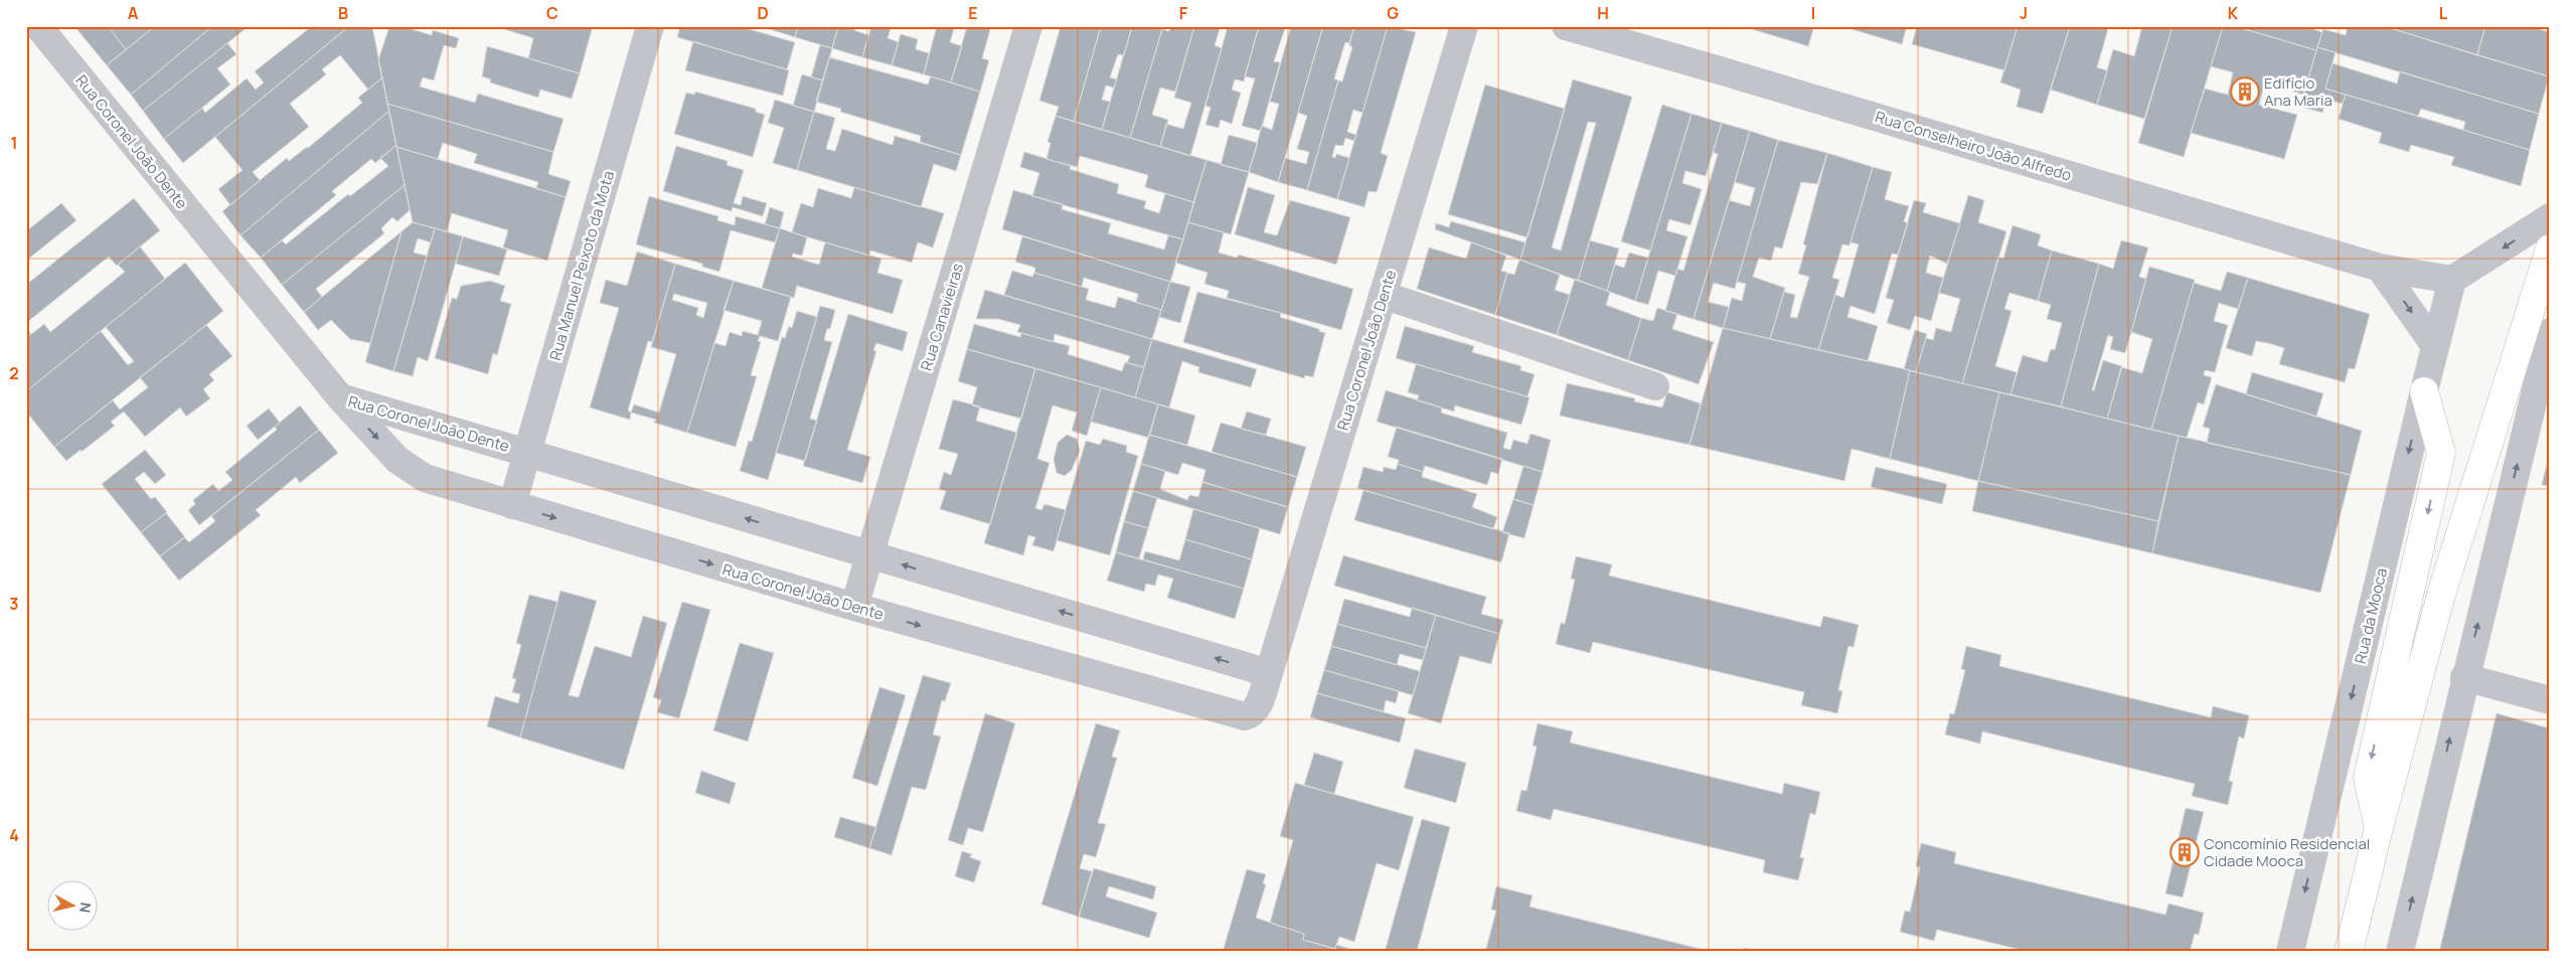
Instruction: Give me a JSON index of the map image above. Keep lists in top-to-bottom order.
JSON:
{
  "streets": {
    "street": [
      "Rua Coronel João Dente",
      "Rua Conselheiro João Alfredo",
      "Rua Manuel Peixoto da Mota",
      "Rua Canavieiras",
      "Rua da Mooca"
    ]
  },
  "crossings": [
    ["Rua Coronel João Dente", "Rua Manuel Peixoto da Mota"],
    ["Rua Coronel João Dente", "Rua Canavieiras"],
    ["Rua Conselheiro João Alfredo", "Rua da Mooca"]
  ],
  "places": {
    "building": ["Edifício Ana Maria", "Concomínio Residencial Cidade Mooca"]
  },
  "north": "right",
  "grid": {
    "columns": [
      "A",
      "B",
      "C",
      "D",
      "E",
      "F",
      "G",
      "H",
      "I",
      "J",
      "K",
      "L"
    ],
    "rows": [
      "1",
      "2",
      "3",
      "4"
    ]
  }
}
